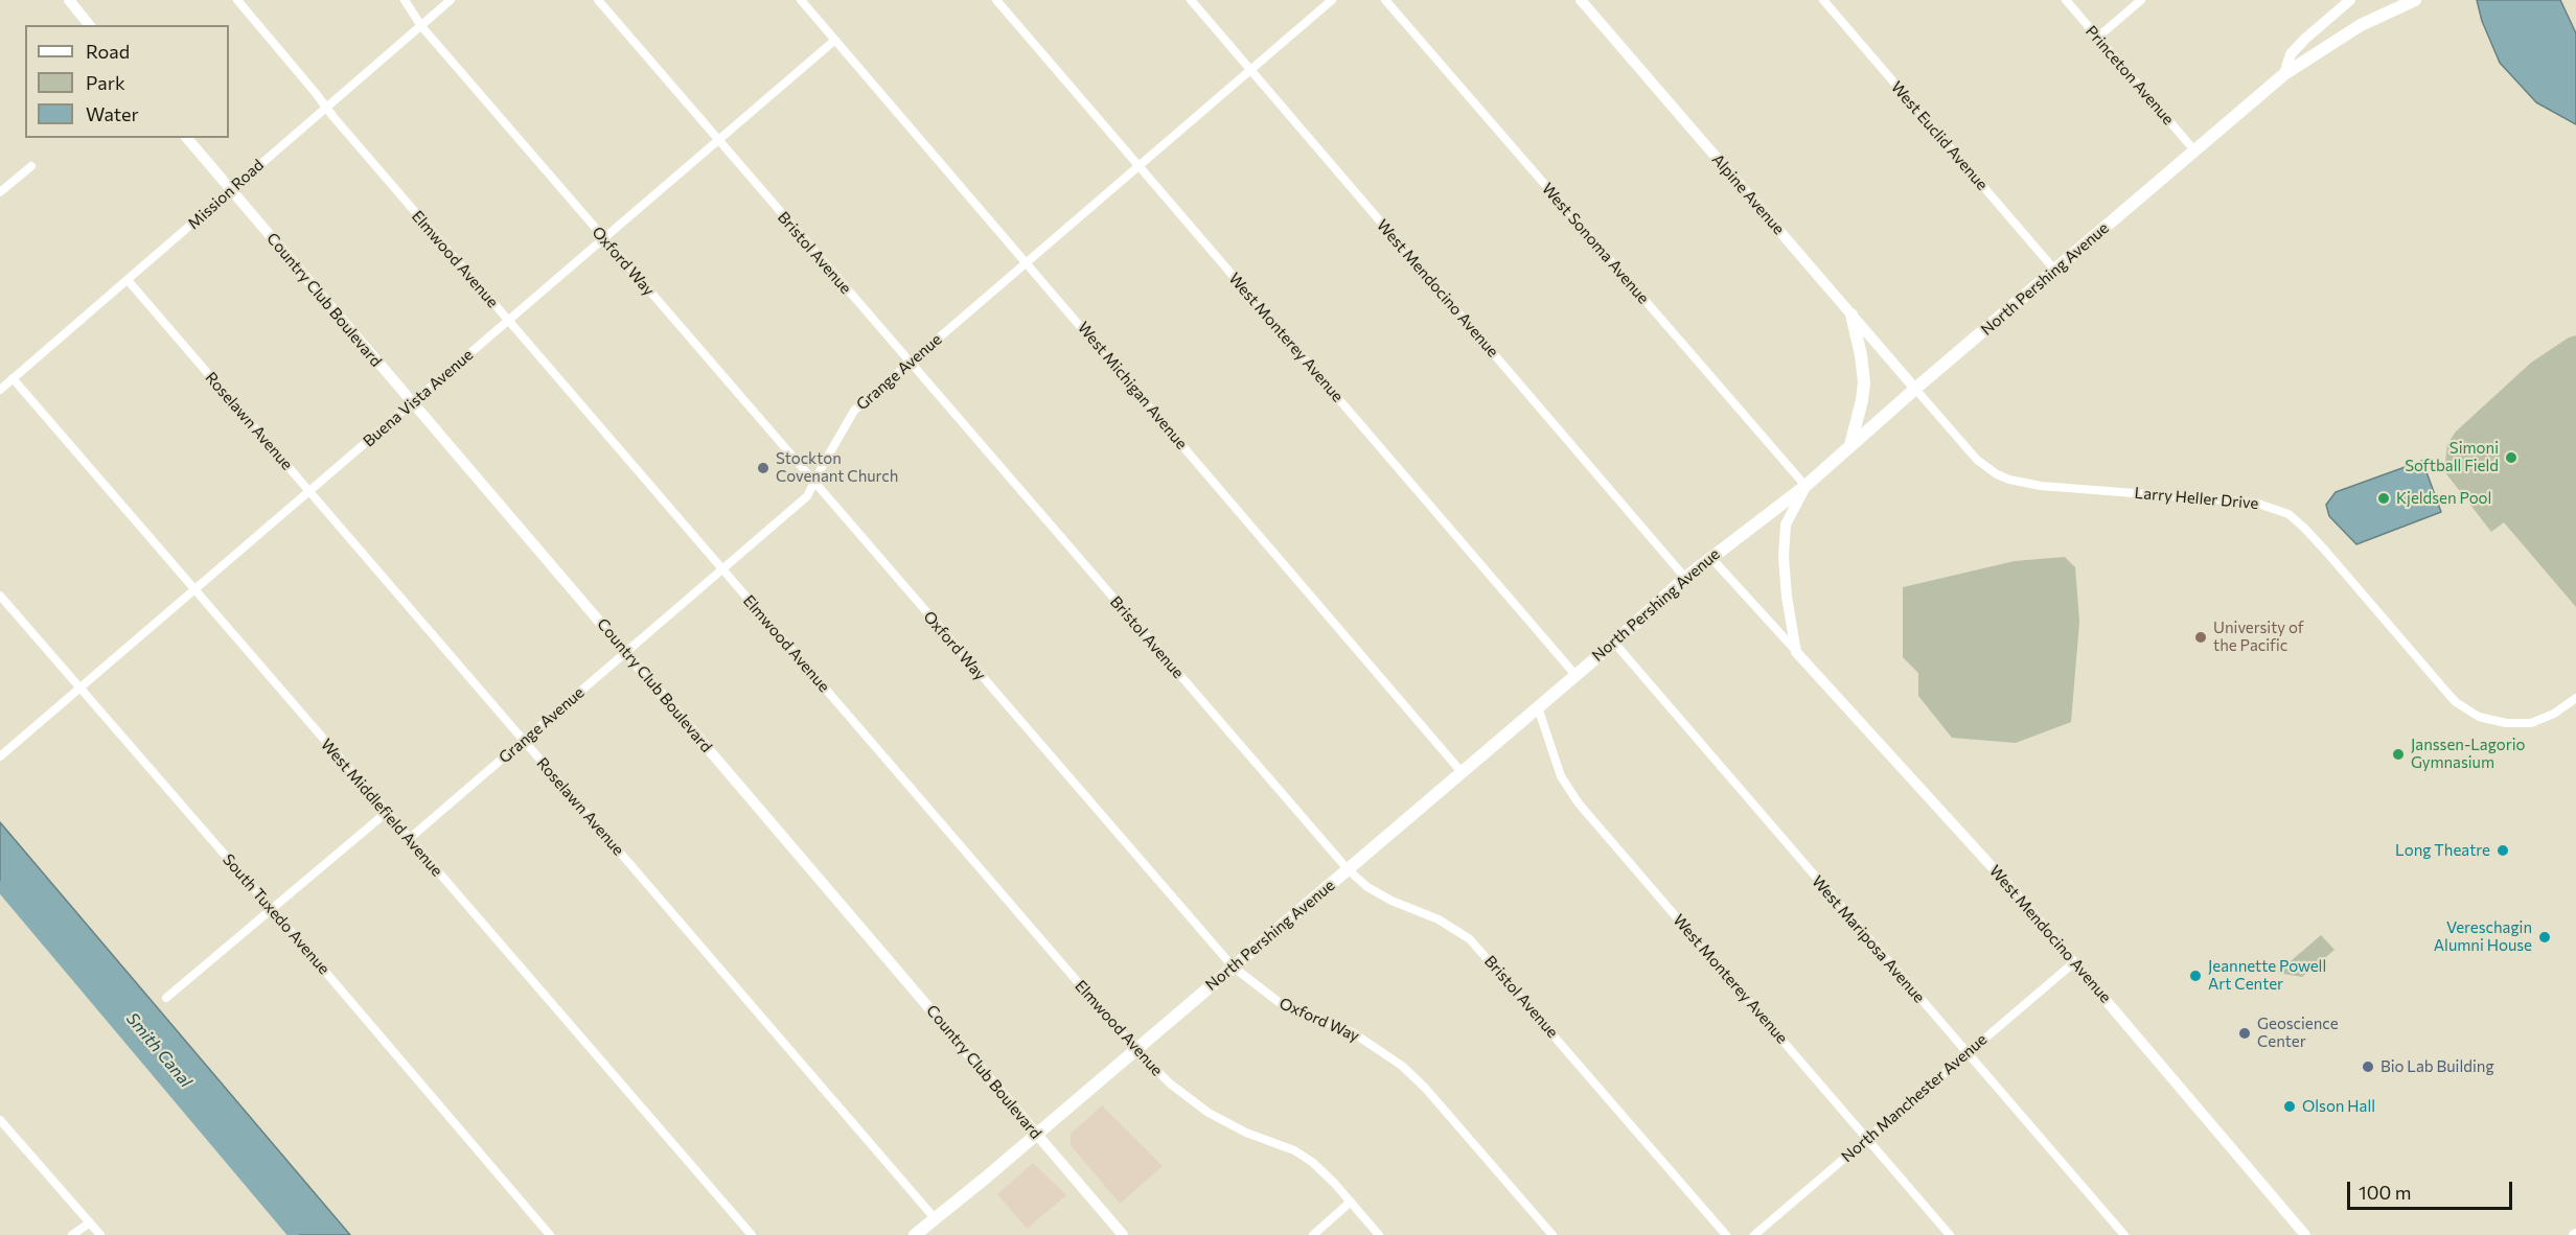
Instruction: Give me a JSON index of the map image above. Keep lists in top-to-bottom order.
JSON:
{
  "streets": {
    "main road": ["North Pershing Avenue"],
    "street": [
      "Princeton Avenue",
      "West Euclid Avenue",
      "Mission Road",
      "Alpine Avenue",
      "West Sonoma Avenue",
      "Bristol Avenue",
      "Elmwood Avenue",
      "Oxford Way",
      "West Mendocino Avenue",
      "Country Club Boulevard",
      "West Monterey Avenue",
      "Grange Avenue",
      "West Michigan Avenue",
      "Buena Vista Avenue",
      "Roselawn Avenue",
      "Larry Heller Drive",
      "West Middlefield Avenue",
      "South Tuxedo Avenue",
      "West Mariposa Avenue",
      "North Manchester Avenue"
    ]
  },
  "crossings": [
    ["Princeton Avenue", "North Pershing Avenue"],
    ["West Euclid Avenue", "North Pershing Avenue"],
    ["Mission Road", "Elmwood Avenue"],
    ["Mission Road", "Oxford Way"],
    ["Mission Road", "Country Club Boulevard"],
    ["Mission Road", "Roselawn Avenue"],
    ["Mission Road", "West Middlefield Avenue"],
    ["Alpine Avenue", "North Pershing Avenue"],
    ["Alpine Avenue", "Larry Heller Drive"],
    ["West Sonoma Avenue", "North Pershing Avenue"],
    ["Bristol Avenue", "North Pershing Avenue"],
    ["Bristol Avenue", "Grange Avenue"],
    ["Bristol Avenue", "Buena Vista Avenue"],
    ["Elmwood Avenue", "North Pershing Avenue"],
    ["Elmwood Avenue", "Grange Avenue"],
    ["Elmwood Avenue", "Buena Vista Avenue"],
    ["Oxford Way", "North Pershing Avenue"],
    ["Oxford Way", "Grange Avenue"],
    ["Oxford Way", "Buena Vista Avenue"],
    ["North Pershing Avenue", "West Mendocino Avenue"],
    ["North Pershing Avenue", "Country Club Boulevard"],
    ["North Pershing Avenue", "West Monterey Avenue"],
    ["North Pershing Avenue", "West Michigan Avenue"],
    ["North Pershing Avenue", "Roselawn Avenue"],
    ["North Pershing Avenue", "Larry Heller Drive"],
    ["North Pershing Avenue", "West Mariposa Avenue"],
    ["West Mendocino Avenue", "Grange Avenue"],
    ["West Mendocino Avenue", "North Manchester Avenue"],
    ["Country Club Boulevard", "Grange Avenue"],
    ["Country Club Boulevard", "Buena Vista Avenue"],
    ["West Monterey Avenue", "Grange Avenue"],
    ["West Monterey Avenue", "North Manchester Avenue"],
    ["Grange Avenue", "West Michigan Avenue"],
    ["Grange Avenue", "Roselawn Avenue"],
    ["Grange Avenue", "West Middlefield Avenue"],
    ["West Michigan Avenue", "Buena Vista Avenue"],
    ["Buena Vista Avenue", "Roselawn Avenue"],
    ["Buena Vista Avenue", "West Middlefield Avenue"],
    ["Buena Vista Avenue", "South Tuxedo Avenue"],
    ["West Mariposa Avenue", "North Manchester Avenue"]
  ],
  "water": ["Smith Canal"],
  "places": [
    "Simoni Softball Field",
    "Stockton Covenant Church",
    "Kjeldsen Pool",
    "University of the Pacific",
    "Janssen-Lagorio Gymnasium",
    "Long Theatre",
    "Vereschagin Alumni House",
    "Jeannette Powell Art Center",
    "Geoscience Center",
    "Bio Lab Building",
    "Olson Hall"
  ],
  "legend": ["Road", "Park", "Water"],
  "scale_bar": "100 m"
}
